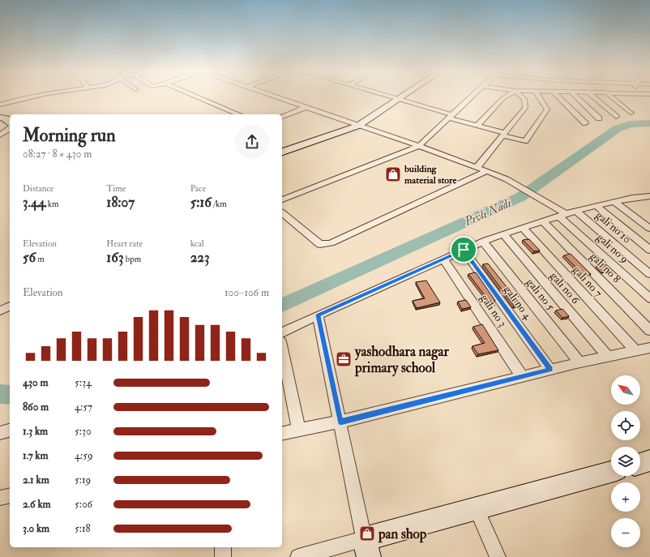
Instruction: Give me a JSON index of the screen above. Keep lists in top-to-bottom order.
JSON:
{
  "streets": {
    "street": [
      "gali no 10",
      "gali no 9",
      "gali no 8",
      "gali no 7",
      "gali no 6",
      "gali no 5",
      "gali no 4",
      "gali no 3"
    ]
  },
  "crossings": [
    ["gali no 10", "gali no 9"]
  ],
  "water": ["Pivli Nadi"],
  "places": {
    "shop": ["building material store", "pan shop"],
    "office": ["yashodhara nagar primary school"]
  },
  "north": "top left",
  "page": {
    "heading": ["Morning run", "08:27 · 8 × 430 m"],
    "stats": [
      ["Distance", "3.44 km"],
      ["Time", "18:07"],
      ["Pace", "5:16 /km"],
      ["Elevation", "56 m"],
      ["Heart rate", "163 bpm"],
      ["kcal", "223"]
    ],
    "chart": ["Elevation", "100–106 m"],
    "list": [
      {
        "name": "430 m",
        "note": "5:34"
      },
      {
        "name": "860 m",
        "note": "4:57"
      },
      {
        "name": "1.3 km",
        "note": "5:30"
      },
      {
        "name": "1.7 km",
        "note": "4:59"
      },
      {
        "name": "2.1 km",
        "note": "5:19"
      },
      {
        "name": "2.6 km",
        "note": "5:06"
      },
      {
        "name": "3.0 km",
        "note": "5:18"
      }
    ],
    "map_buttons": ["+", "−"]
  }
}
